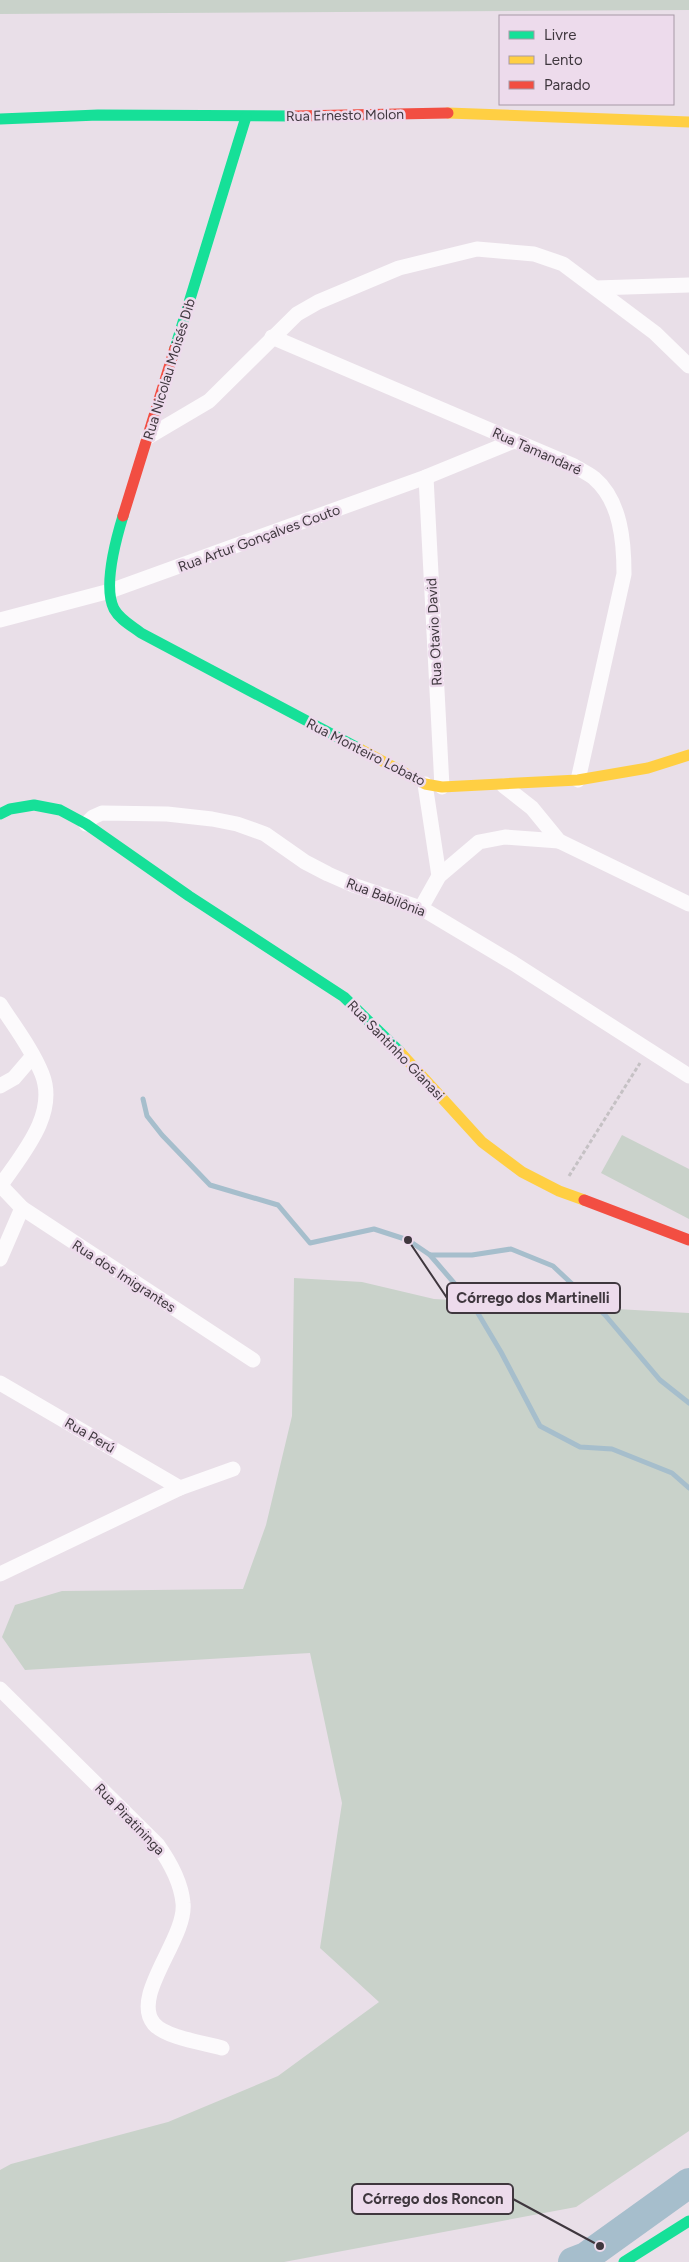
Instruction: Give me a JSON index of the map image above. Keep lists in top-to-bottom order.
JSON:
{
  "streets": {
    "street": [
      "Rua Ernesto Molon",
      "Rua Nicolau Moisés Dib",
      "Rua Tamandaré",
      "Rua Artur Gonçalves Couto",
      "Rua Otavio David",
      "Rua Monteiro Lobato",
      "Rua Babilônia",
      "Rua Santinho Gianasi",
      "Rua dos Imigrantes",
      "Rua Perú",
      "Rua Piratininga"
    ]
  },
  "crossings": [
    ["Rua Ernesto Molon", "Rua Nicolau Moisés Dib"],
    ["Rua Nicolau Moisés Dib", "Rua Artur Gonçalves Couto"],
    ["Rua Nicolau Moisés Dib", "Rua Monteiro Lobato"],
    ["Rua Tamandaré", "Rua Artur Gonçalves Couto"],
    ["Rua Tamandaré", "Rua Monteiro Lobato"],
    ["Rua Artur Gonçalves Couto", "Rua Otavio David"],
    ["Rua Otavio David", "Rua Monteiro Lobato"],
    ["Rua Babilônia", "Rua Santinho Gianasi"]
  ],
  "places": ["Córrego dos Martinelli", "Córrego dos Roncon"],
  "legend": ["Livre", "Lento", "Parado"]
}
